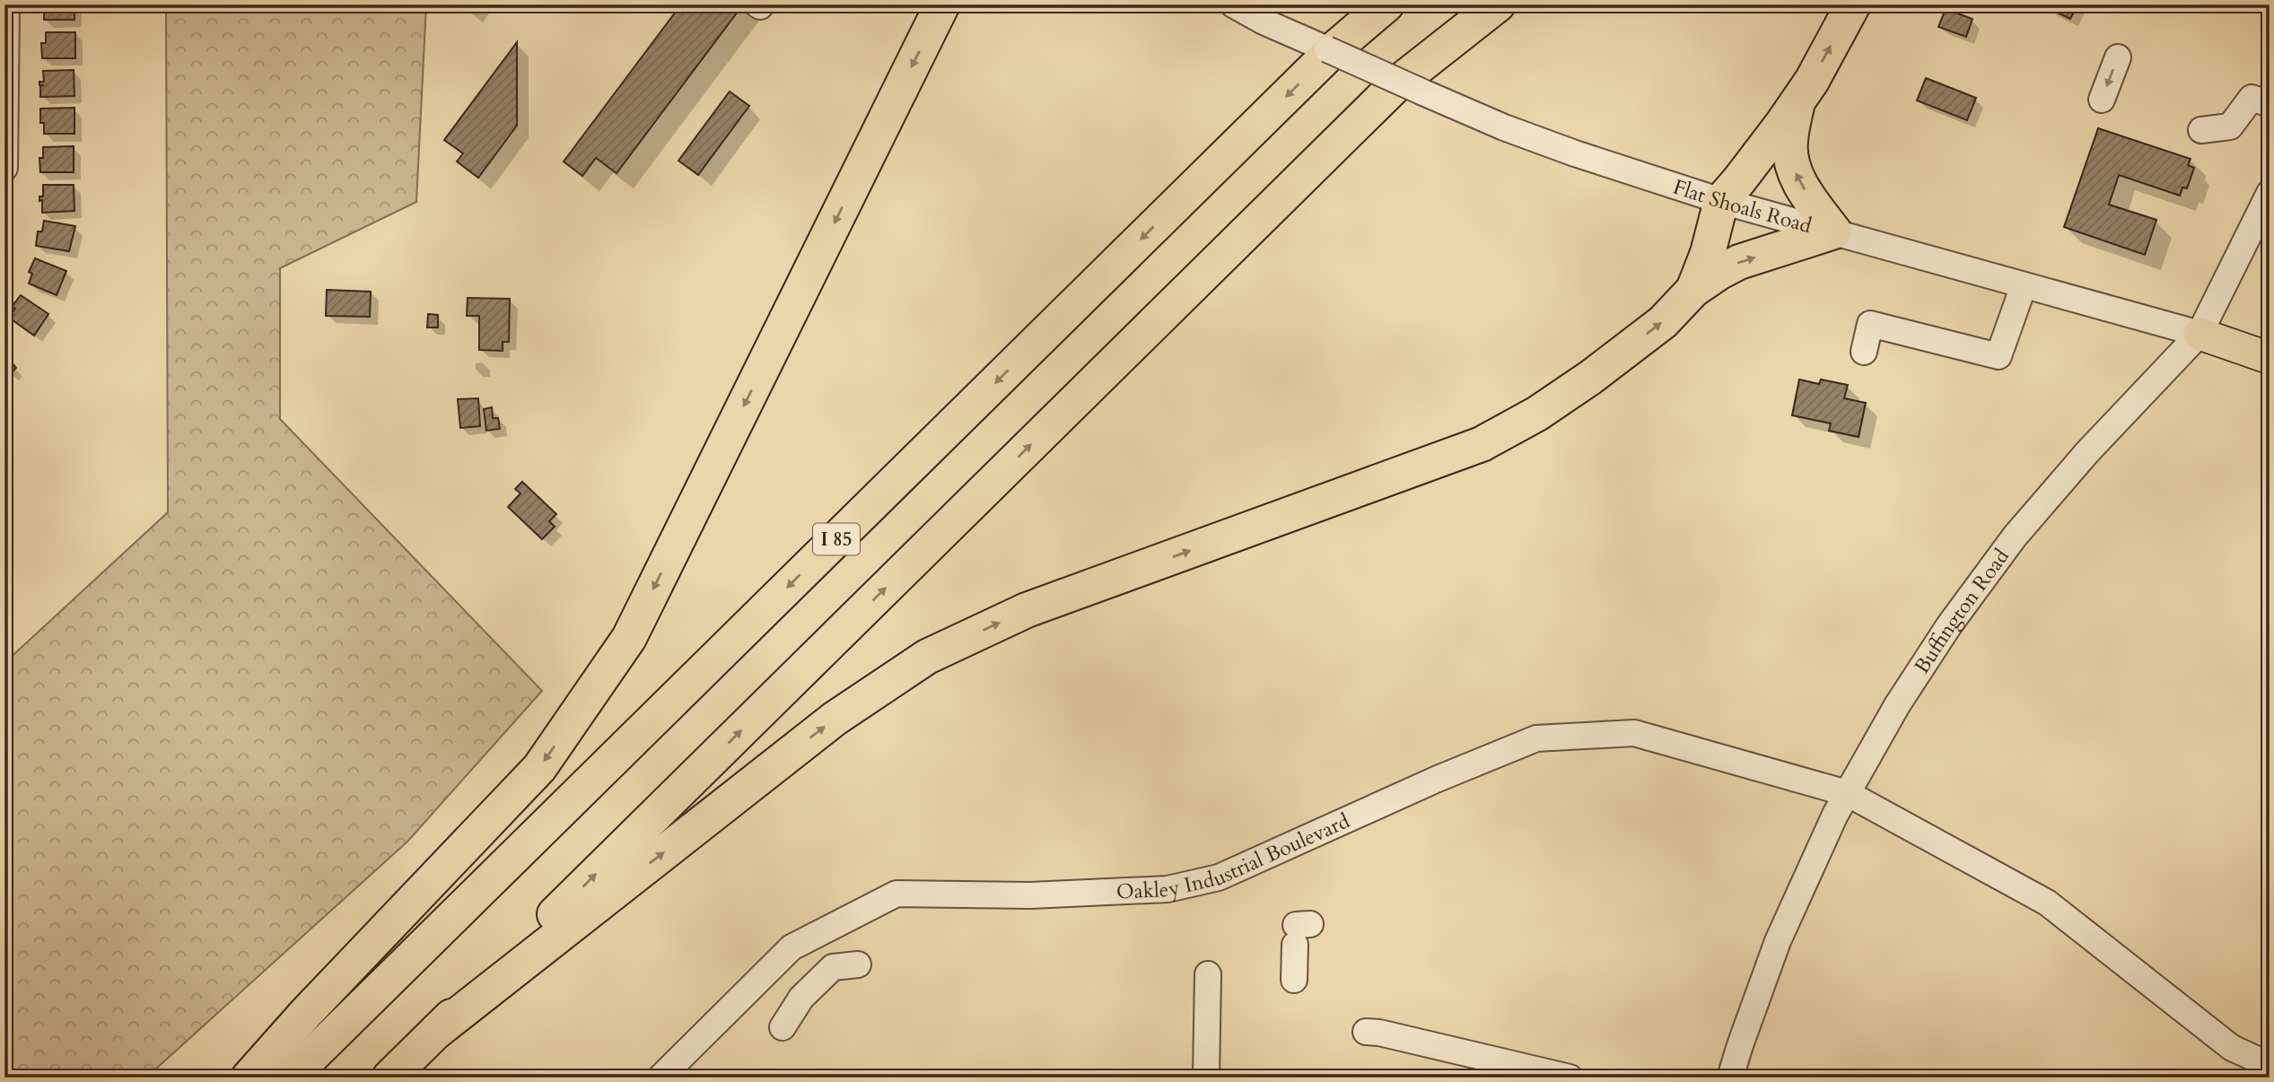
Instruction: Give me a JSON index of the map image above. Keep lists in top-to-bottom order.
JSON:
{
  "streets": {
    "highway": ["I 85"],
    "main road": ["Flat Shoals Road"],
    "street": ["Buffington Road", "Oakley Industrial Boulevard"]
  },
  "crossings": [
    ["Flat Shoals Road", "Buffington Road"],
    ["Buffington Road", "Oakley Industrial Boulevard"]
  ]
}
